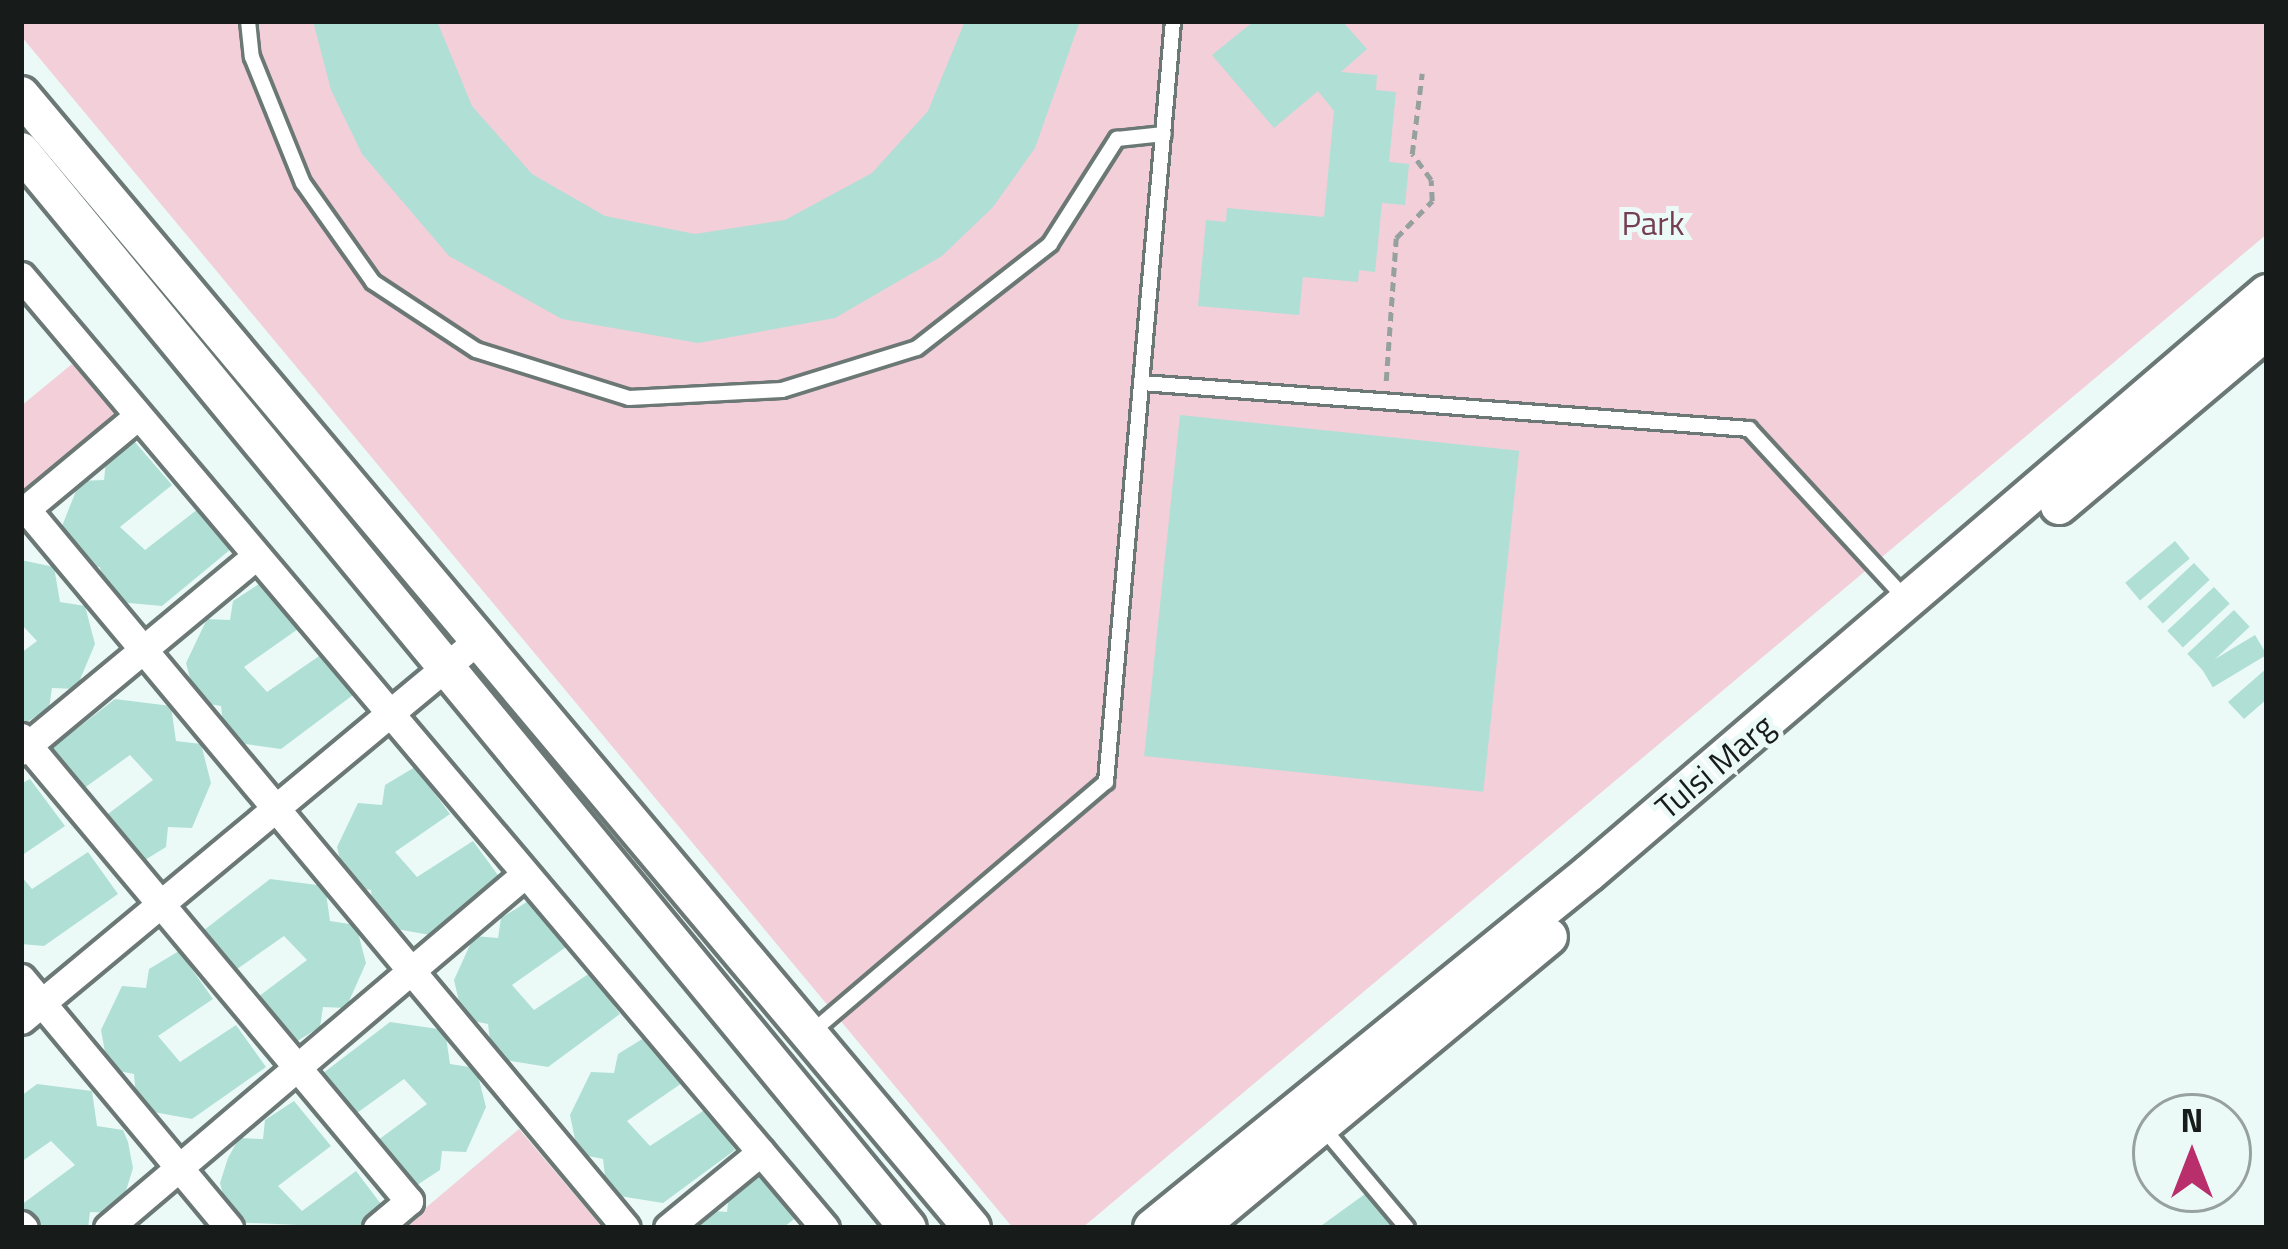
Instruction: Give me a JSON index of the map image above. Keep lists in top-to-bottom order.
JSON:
{
  "streets": {
    "main road": ["Tulsi Marg"]
  },
  "parks": ["Park"],
  "north": "top"
}
